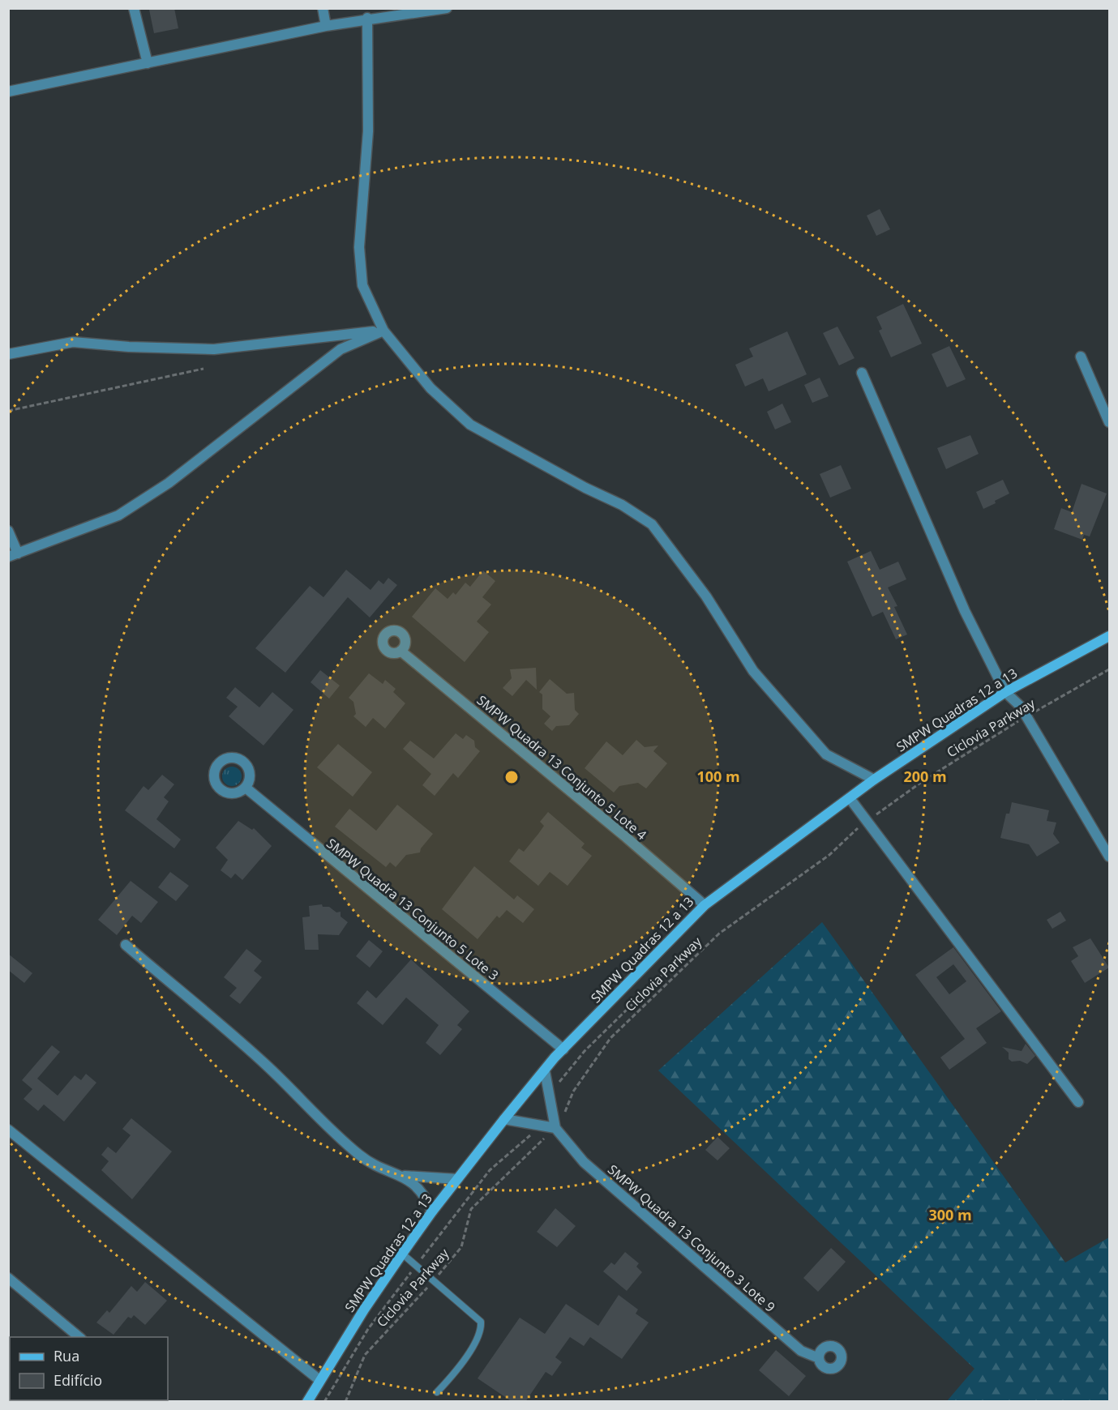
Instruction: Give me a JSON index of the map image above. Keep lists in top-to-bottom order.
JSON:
{
  "streets": {
    "street": [
      "SMPW Quadras 12 a 13",
      "SMPW Quadra 13 Conjunto 5 Lote 4",
      "SMPW Quadra 13 Conjunto 5 Lote 3",
      "SMPW Quadra 13 Conjunto 3 Lote 9"
    ],
    "path": ["Ciclovia Parkway"]
  },
  "crossings": [
    ["SMPW Quadras 12 a 13", "SMPW Quadra 13 Conjunto 5 Lote 4"],
    ["SMPW Quadras 12 a 13", "SMPW Quadra 13 Conjunto 5 Lote 3"],
    ["Ciclovia Parkway", "SMPW Quadra 13 Conjunto 3 Lote 9"]
  ],
  "legend": ["Rua", "Edifício"],
  "rings": ["100 m", "200 m", "300 m"]
}
